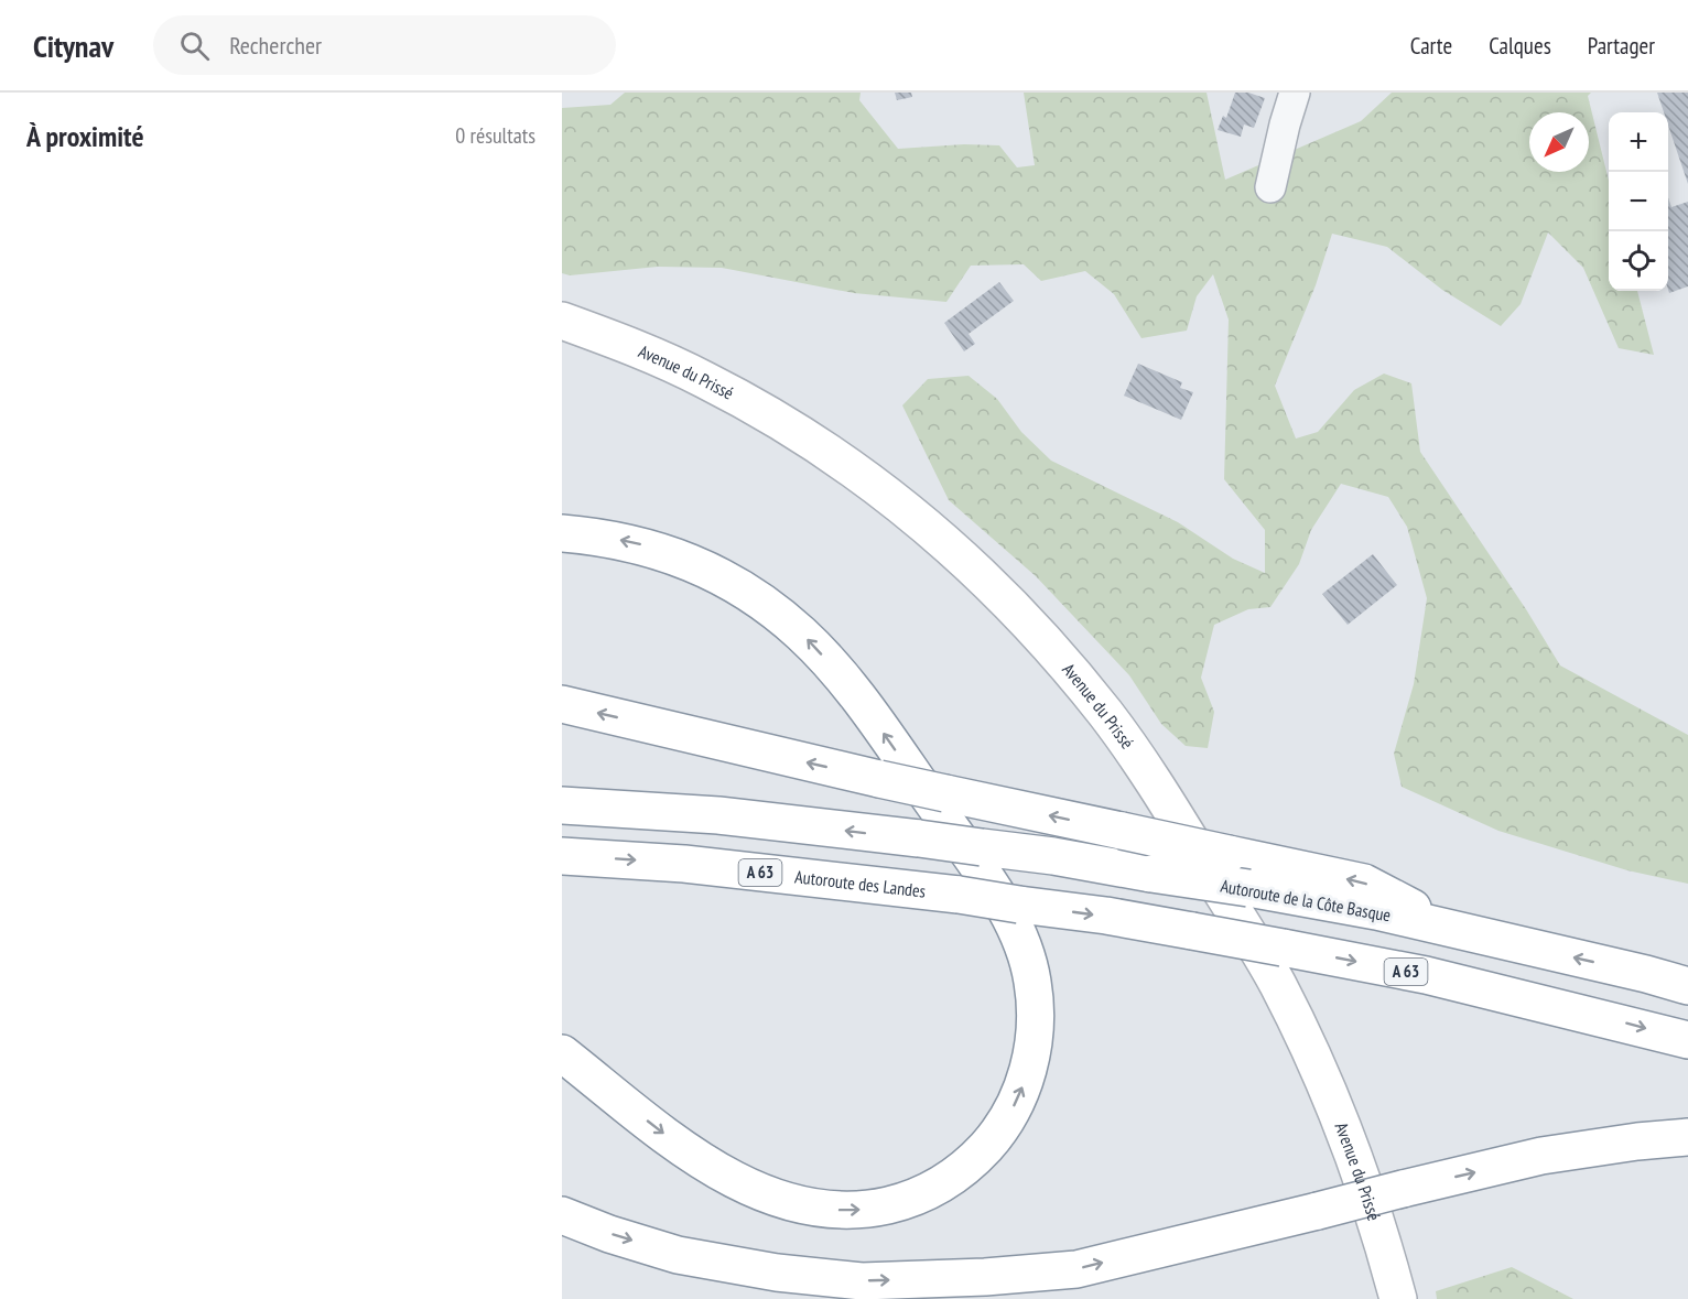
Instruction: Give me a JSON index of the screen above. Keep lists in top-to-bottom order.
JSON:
{
  "streets": {
    "main road": [
      "Avenue du Prissé",
      "A 63",
      "Autoroute des Landes",
      "Autoroute de la Côte Basque"
    ]
  },
  "north": "bottom left",
  "page": {
    "header": "Citynav",
    "search": "Rechercher",
    "nav": ["Carte", "Calques", "Partager"],
    "heading": ["À proximité", "0 résultats"],
    "map_buttons": ["+", "−"]
  }
}
